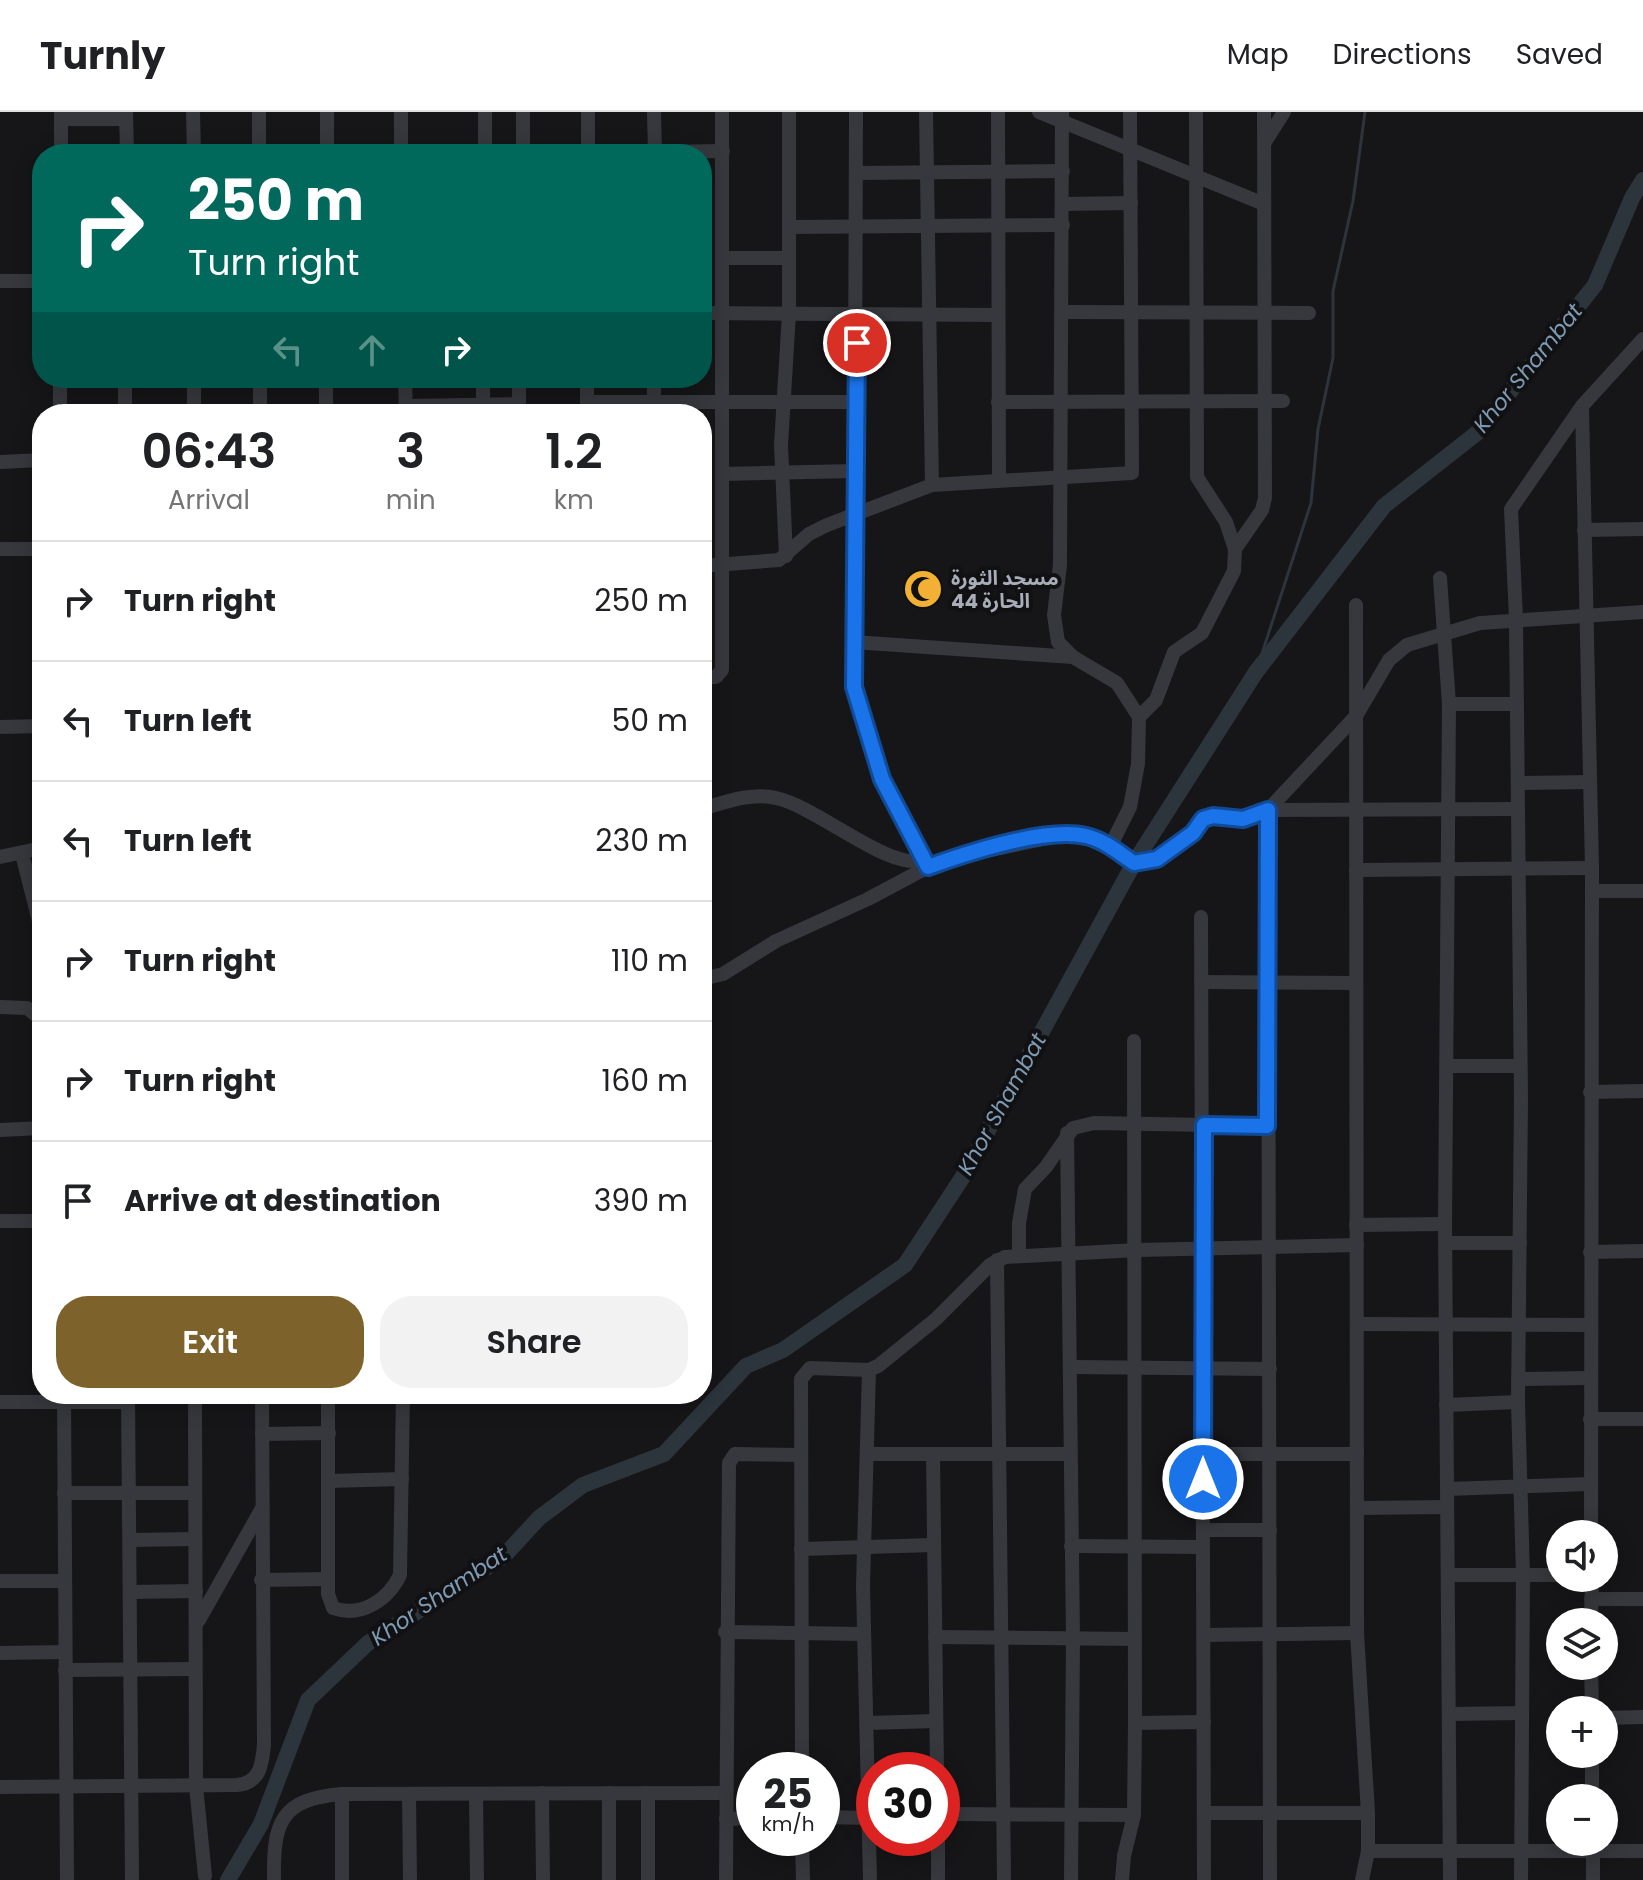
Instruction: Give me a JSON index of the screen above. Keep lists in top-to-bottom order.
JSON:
{
  "water": ["Khor Shambat"],
  "places": {
    "mosque": ["مسجد الثورة الحارة 44"]
  },
  "page": {
    "header": "Turnly",
    "nav": ["Map", "Directions", "Saved"],
    "turn": ["250 m", "Turn right"],
    "eta": [
      "06:43",
      "Arrival",
      "3",
      "min",
      "1.2",
      "km"
    ],
    "list": [
      {
        "name": "Turn right",
        "value": "250 m"
      },
      {
        "name": "Turn left",
        "value": "50 m"
      },
      {
        "name": "Turn left",
        "value": "230 m"
      },
      {
        "name": "Turn right",
        "value": "110 m"
      },
      {
        "name": "Turn right",
        "value": "160 m"
      },
      {
        "name": "Arrive at destination",
        "value": "390 m"
      }
    ],
    "buttons": ["Exit", "Share"],
    "map_buttons": ["+", "−"],
    "speed": "25 km/h",
    "limit": "30"
  }
}
